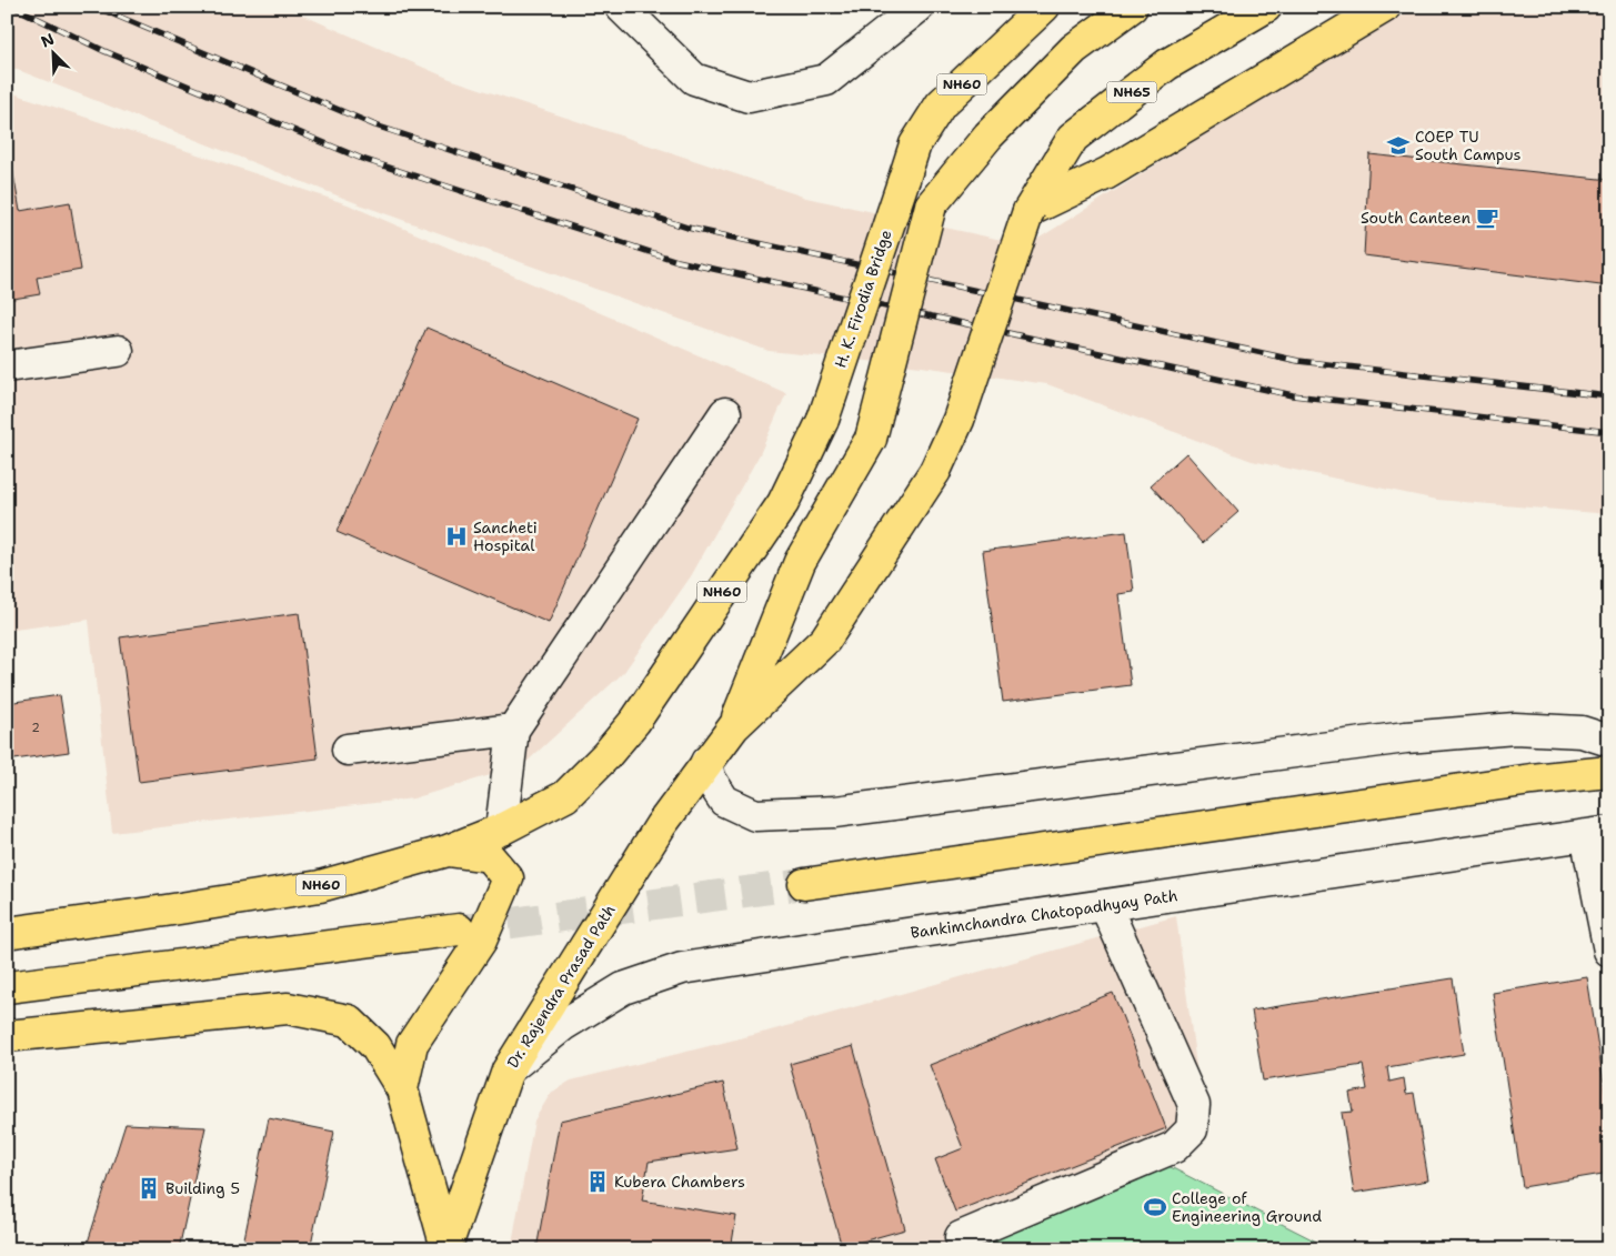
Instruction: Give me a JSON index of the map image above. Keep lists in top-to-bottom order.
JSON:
{
  "streets": {
    "main road": [
      "NH60",
      "NH65",
      "H. K. Firodia Bridge",
      "Dr. Rajendra Prasad Path"
    ],
    "street": ["Bankimchandra Chatopadhyay Path"]
  },
  "crossings": [
    ["NH60", "H. K. Firodia Bridge"],
    ["Bankimchandra Chatopadhyay Path", "Dr. Rajendra Prasad Path"]
  ],
  "places": {
    "school or university": ["COEP TU South Campus"],
    "cafe": ["South Canteen"],
    "hospital": ["Sancheti Hospital"],
    "building": ["Kubera Chambers", "Building 5"],
    "sports": ["College of Engineering Ground"]
  },
  "house_numbers": ["2"],
  "north": "top left"
}
